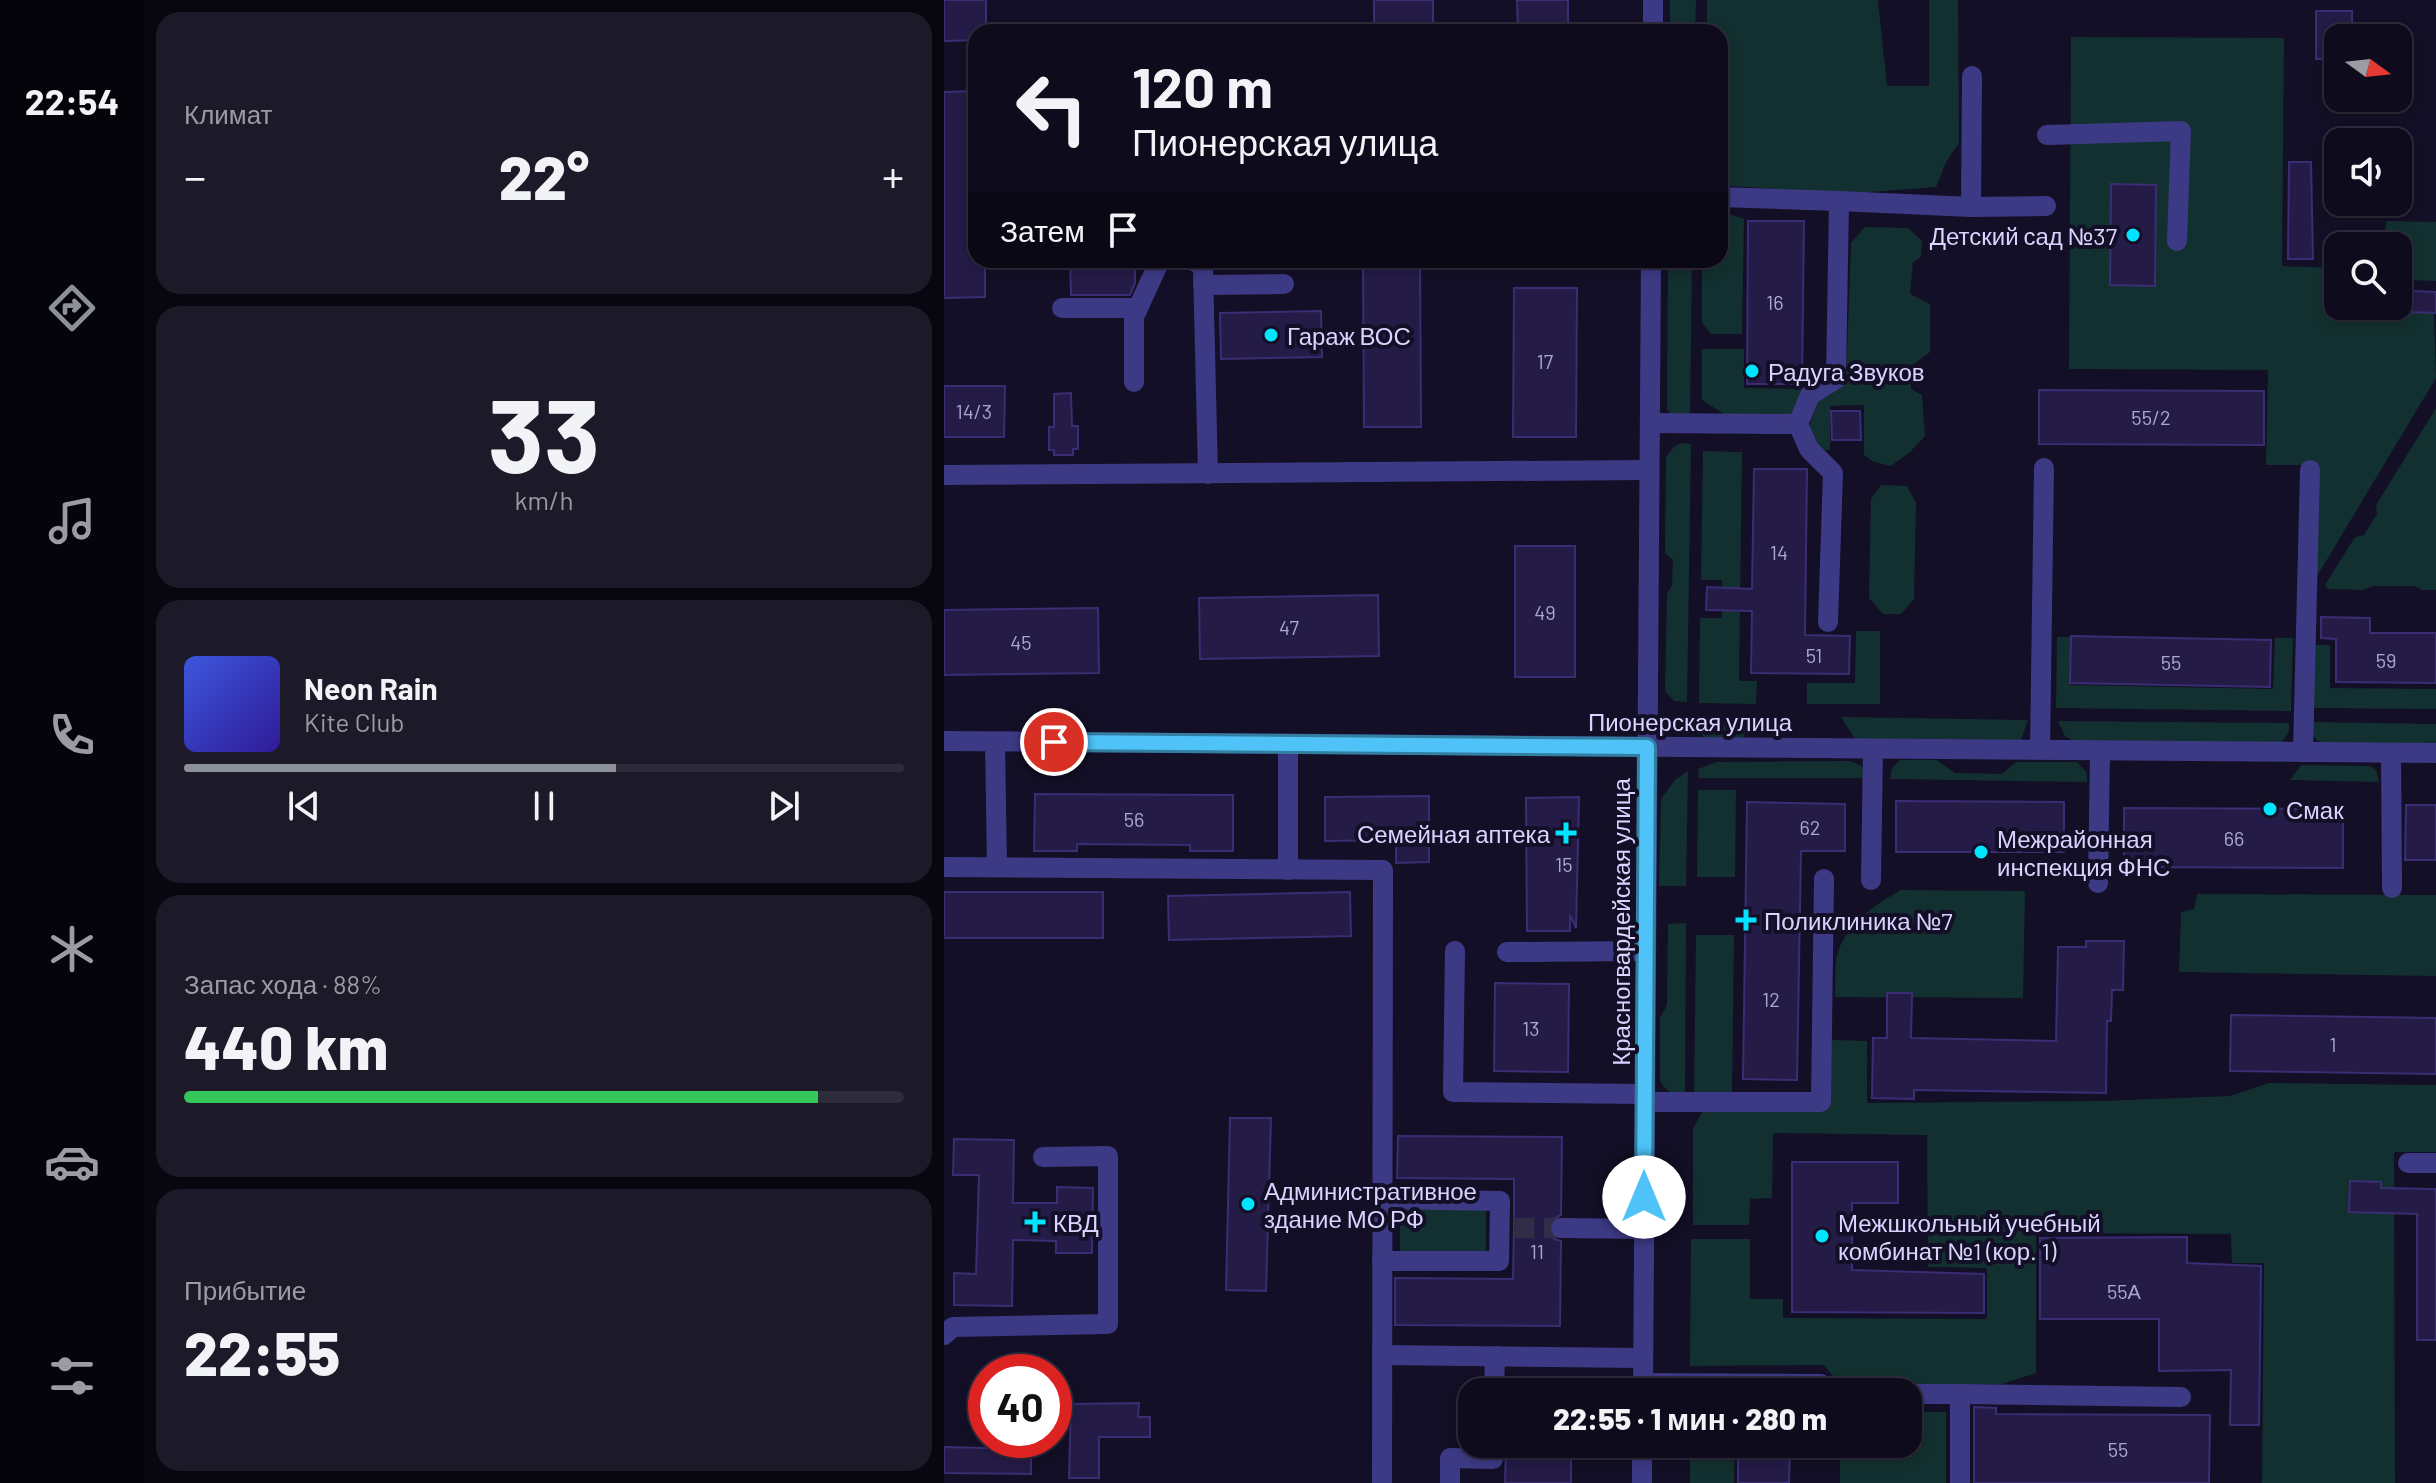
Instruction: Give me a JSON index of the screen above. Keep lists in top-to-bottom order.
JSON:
{
  "streets": {
    "street": ["Пионерская улица", "Красногвардейская улица"]
  },
  "crossings": [
    ["Пионерская улица", "Красногвардейская улица"]
  ],
  "places": {
    "other": [
      "Детский сад №37",
      "Гараж ВОС",
      "Радуга Звуков",
      "Смак",
      "Межрайонная инспекция ФНС",
      "Административное здание МО РФ",
      "Межшкольный учебный комбинат №1 (кор. 1)"
    ],
    "health": ["Семейная аптека", "Поликлиника №7", "КВД"]
  },
  "house_numbers": [
    "16",
    "17",
    "14/3",
    "55/2",
    "14",
    "49",
    "47",
    "45",
    "51",
    "59",
    "55",
    "56",
    "62",
    "66",
    "15",
    "12",
    "13",
    "1",
    "11",
    "55А",
    "55"
  ],
  "north": "right",
  "page": {
    "tabs": "22:54",
    "tile": [
      "Климат",
      ["33", "km/h"],
      ["Запас хода · 88%", "440 km"],
      ["Прибытие", "22:55"]
    ],
    "turn": ["120 m", "Пионерская улица"],
    "heat": ["−", "22°", "+"],
    "then": "Затем",
    "song": ["Neon Rain", "Kite Club"],
    "limit": "40",
    "trip": "22:55 · 1 мин · 280 m"
  }
}
